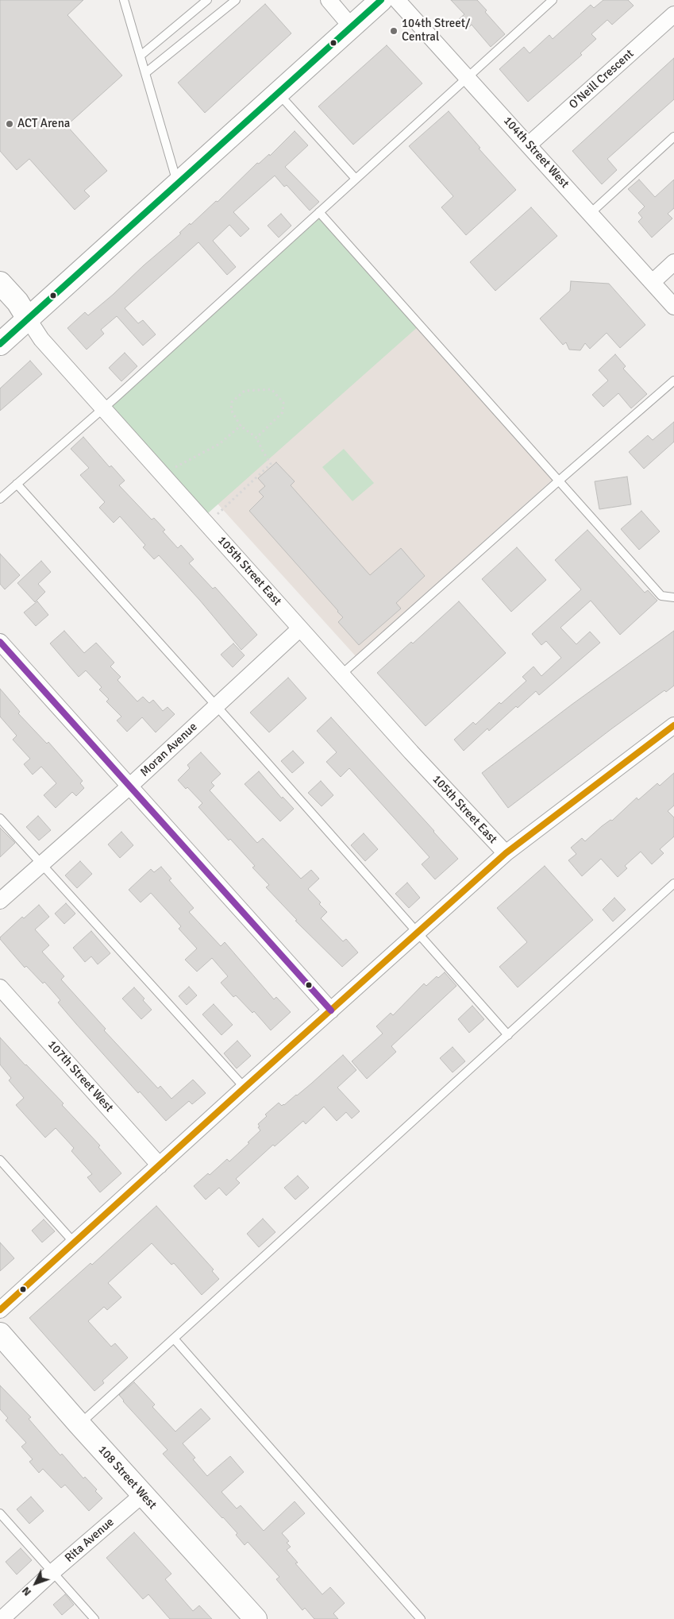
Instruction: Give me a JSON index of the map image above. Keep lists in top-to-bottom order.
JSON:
{
  "streets": {
    "main road": ["105th Street East", "108 Street West"],
    "street": [
      "O'Neill Crescent",
      "104th Street West",
      "Moran Avenue",
      "107th Street West",
      "Rita Avenue"
    ]
  },
  "crossings": [
    ["O'Neill Crescent", "104th Street West"],
    ["105th Street East", "Moran Avenue"],
    ["108 Street West", "Rita Avenue"]
  ],
  "places": ["104th Street/ Central", "ACT Arena"],
  "north": "bottom left"
}
